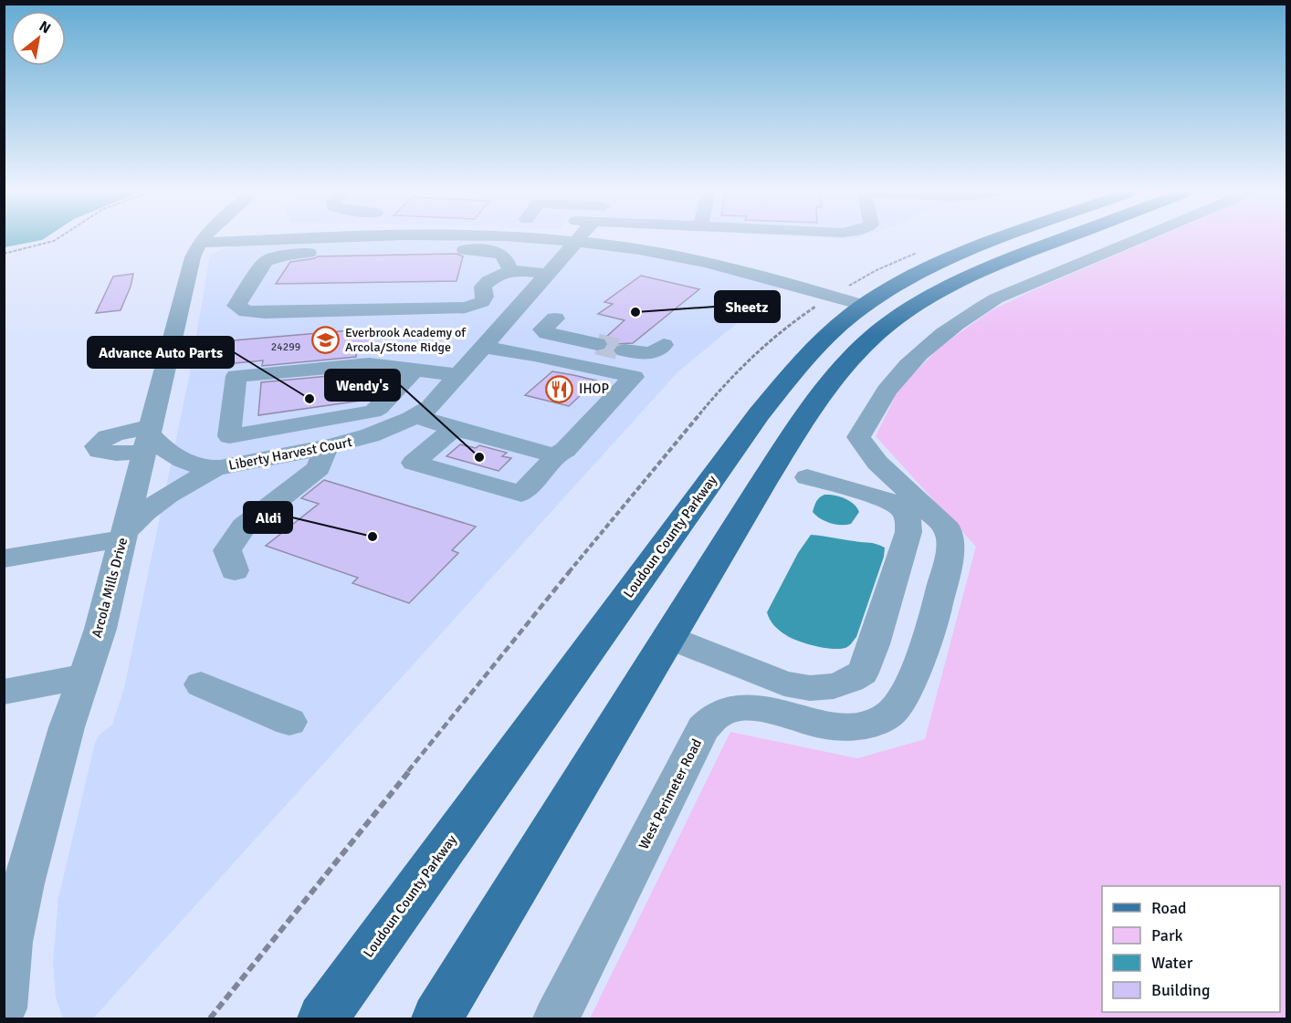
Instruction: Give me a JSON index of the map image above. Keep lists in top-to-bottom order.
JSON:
{
  "streets": {
    "main road": ["Loudoun County Parkway"],
    "street": ["Liberty Harvest Court", "Arcola Mills Drive", "West Perimeter Road"]
  },
  "places": {
    "other": [
      "Sheetz",
      "Advance Auto Parts",
      "Wendy's",
      "Aldi"
    ],
    "school or university": ["Everbrook Academy of Arcola/Stone Ridge"],
    "restaurant": ["IHOP"]
  },
  "house_numbers": ["24299"],
  "legend": [
    "Road",
    "Park",
    "Water",
    "Building"
  ],
  "north": "top right"
}
